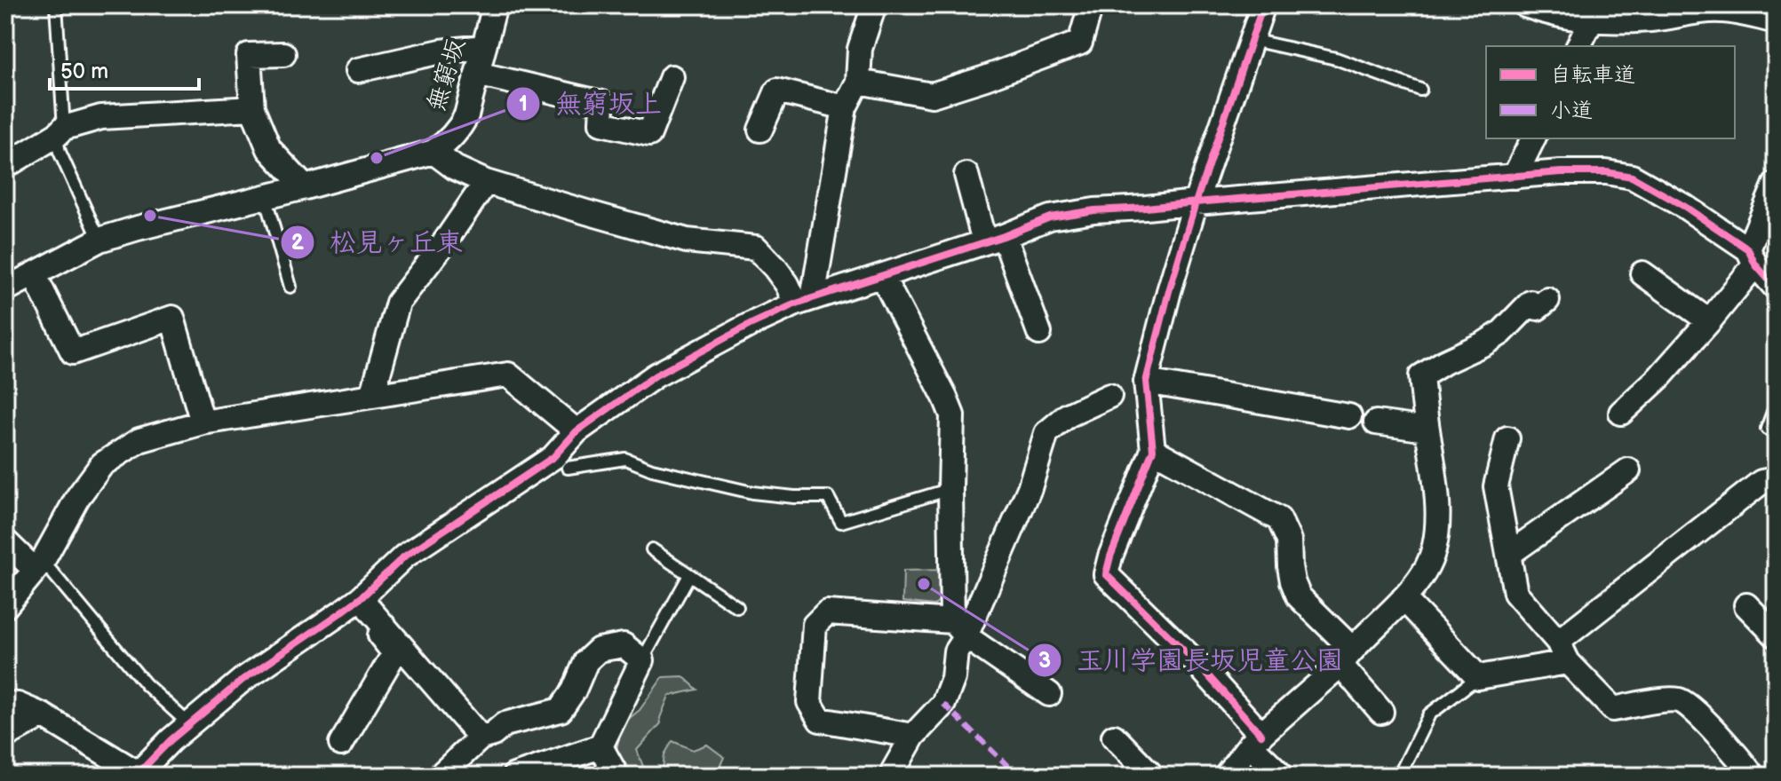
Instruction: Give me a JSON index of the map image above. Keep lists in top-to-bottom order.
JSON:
{
  "streets": {
    "street": ["無窮坂"]
  },
  "places": ["無窮坂上", "松見ヶ丘東", "玉川学園長坂児童公園"],
  "legend": ["自転車道", "小道"],
  "scale_bar": "50 m"
}
